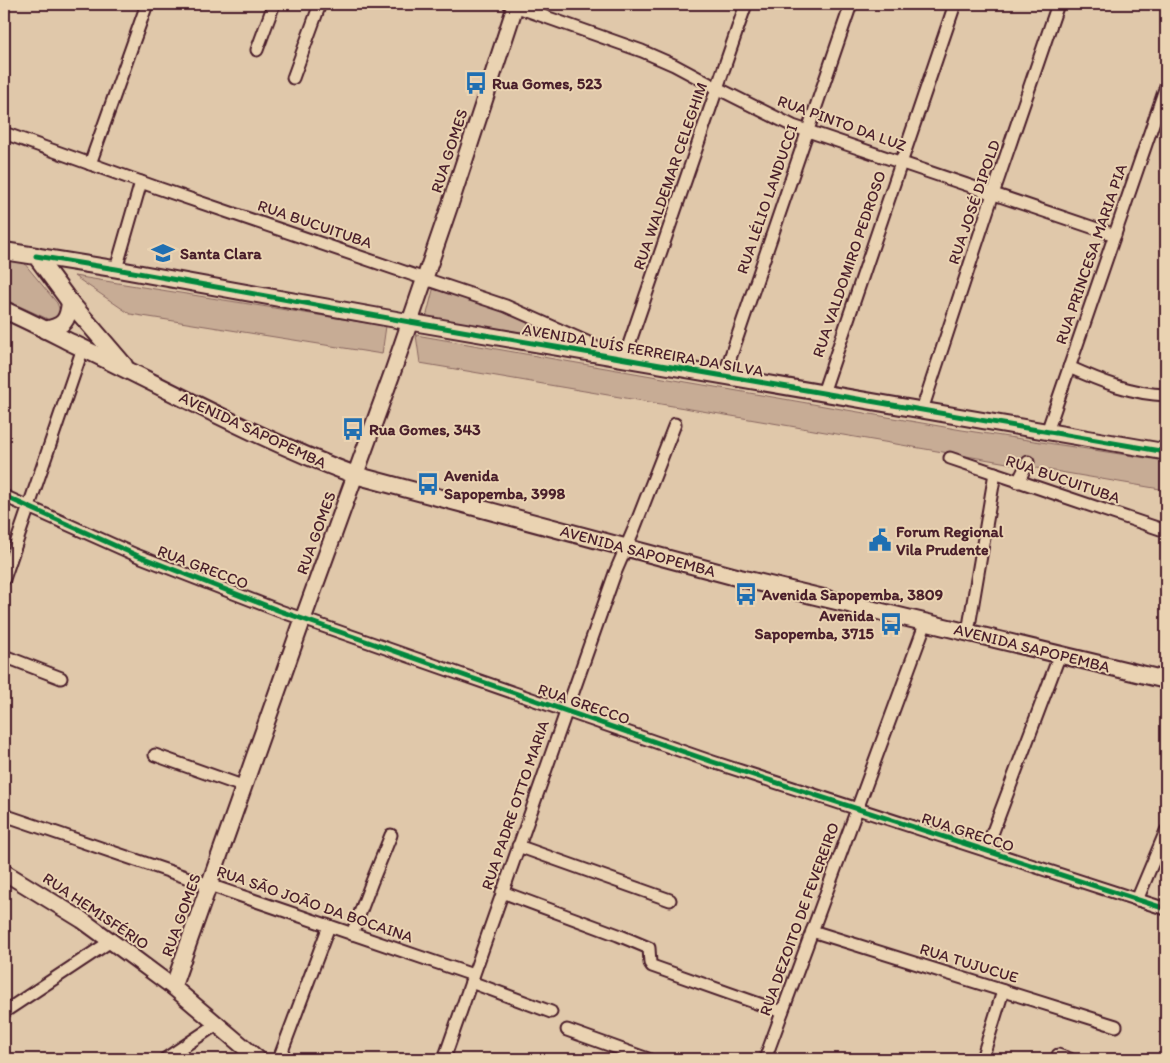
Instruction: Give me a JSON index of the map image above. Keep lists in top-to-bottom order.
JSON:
{
  "streets": {
    "main road": ["AVENIDA SAPOPEMBA"],
    "street": [
      "RUA PINTO DA LUZ",
      "RUA GOMES",
      "RUA WALDEMAR CELEGHIM",
      "RUA LÉLIO LANDUCCI",
      "RUA JOSÉ DIPOLD",
      "RUA BUCUITUBA",
      "RUA PRINCESA MARIA PIA",
      "RUA VALDOMIRO PEDROSO",
      "AVENIDA LUÍS FERREIRA DA SILVA",
      "RUA GRECCO",
      "RUA PADRE OTTO MARIA",
      "RUA SÃO JOÃO DA BOCAINA",
      "RUA HEMISFÉRIO",
      "RUA DEZOITO DE FEVEREIRO",
      "RUA TUJUCUE"
    ]
  },
  "crossings": [
    ["RUA PINTO DA LUZ", "RUA GOMES"],
    ["RUA PINTO DA LUZ", "RUA WALDEMAR CELEGHIM"],
    ["RUA PINTO DA LUZ", "RUA LÉLIO LANDUCCI"],
    ["RUA PINTO DA LUZ", "RUA JOSÉ DIPOLD"],
    ["RUA PINTO DA LUZ", "RUA PRINCESA MARIA PIA"],
    ["RUA PINTO DA LUZ", "RUA VALDOMIRO PEDROSO"],
    ["RUA GOMES", "RUA BUCUITUBA"],
    ["RUA GOMES", "AVENIDA LUÍS FERREIRA DA SILVA"],
    ["RUA GOMES", "AVENIDA SAPOPEMBA"],
    ["RUA GOMES", "RUA GRECCO"],
    ["RUA GOMES", "RUA SÃO JOÃO DA BOCAINA"],
    ["RUA GOMES", "RUA HEMISFÉRIO"],
    ["RUA WALDEMAR CELEGHIM", "RUA BUCUITUBA"],
    ["RUA WALDEMAR CELEGHIM", "AVENIDA LUÍS FERREIRA DA SILVA"],
    ["RUA LÉLIO LANDUCCI", "AVENIDA LUÍS FERREIRA DA SILVA"],
    ["RUA JOSÉ DIPOLD", "AVENIDA LUÍS FERREIRA DA SILVA"],
    ["RUA BUCUITUBA", "AVENIDA LUÍS FERREIRA DA SILVA"],
    ["RUA PRINCESA MARIA PIA", "AVENIDA LUÍS FERREIRA DA SILVA"],
    ["RUA VALDOMIRO PEDROSO", "AVENIDA LUÍS FERREIRA DA SILVA"],
    ["AVENIDA SAPOPEMBA", "RUA PADRE OTTO MARIA"],
    ["AVENIDA SAPOPEMBA", "RUA DEZOITO DE FEVEREIRO"],
    ["RUA GRECCO", "RUA PADRE OTTO MARIA"],
    ["RUA GRECCO", "RUA DEZOITO DE FEVEREIRO"],
    ["RUA PADRE OTTO MARIA", "RUA SÃO JOÃO DA BOCAINA"],
    ["RUA DEZOITO DE FEVEREIRO", "RUA TUJUCUE"]
  ],
  "places": {
    "bus stop": [
      "Rua Gomes, 523",
      "Rua Gomes, 343",
      "Avenida Sapopemba, 3998",
      "Avenida Sapopemba, 3809",
      "Avenida Sapopemba, 3715"
    ],
    "school or university": ["Santa Clara"],
    "public building": ["Forum Regional Vila Prudente"]
  }
}
